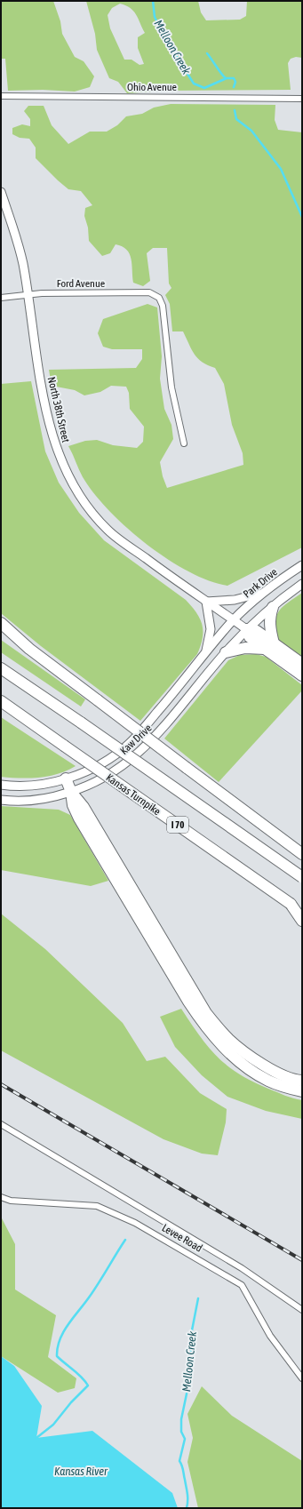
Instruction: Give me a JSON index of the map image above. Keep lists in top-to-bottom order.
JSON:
{
  "streets": {
    "highway": ["Kansas Turnpike", "I 70"],
    "main road": ["North 38th Street", "Park Drive", "Kaw Drive"],
    "street": ["Ohio Avenue", "Ford Avenue", "Levee Road"]
  },
  "crossings": [
    ["Ford Avenue", "North 38th Street"],
    ["North 38th Street", "Park Drive"],
    ["North 38th Street", "Kaw Drive"],
    ["Park Drive", "Kaw Drive"]
  ],
  "water": ["Melloon Creek", "Kansas River"]
}
